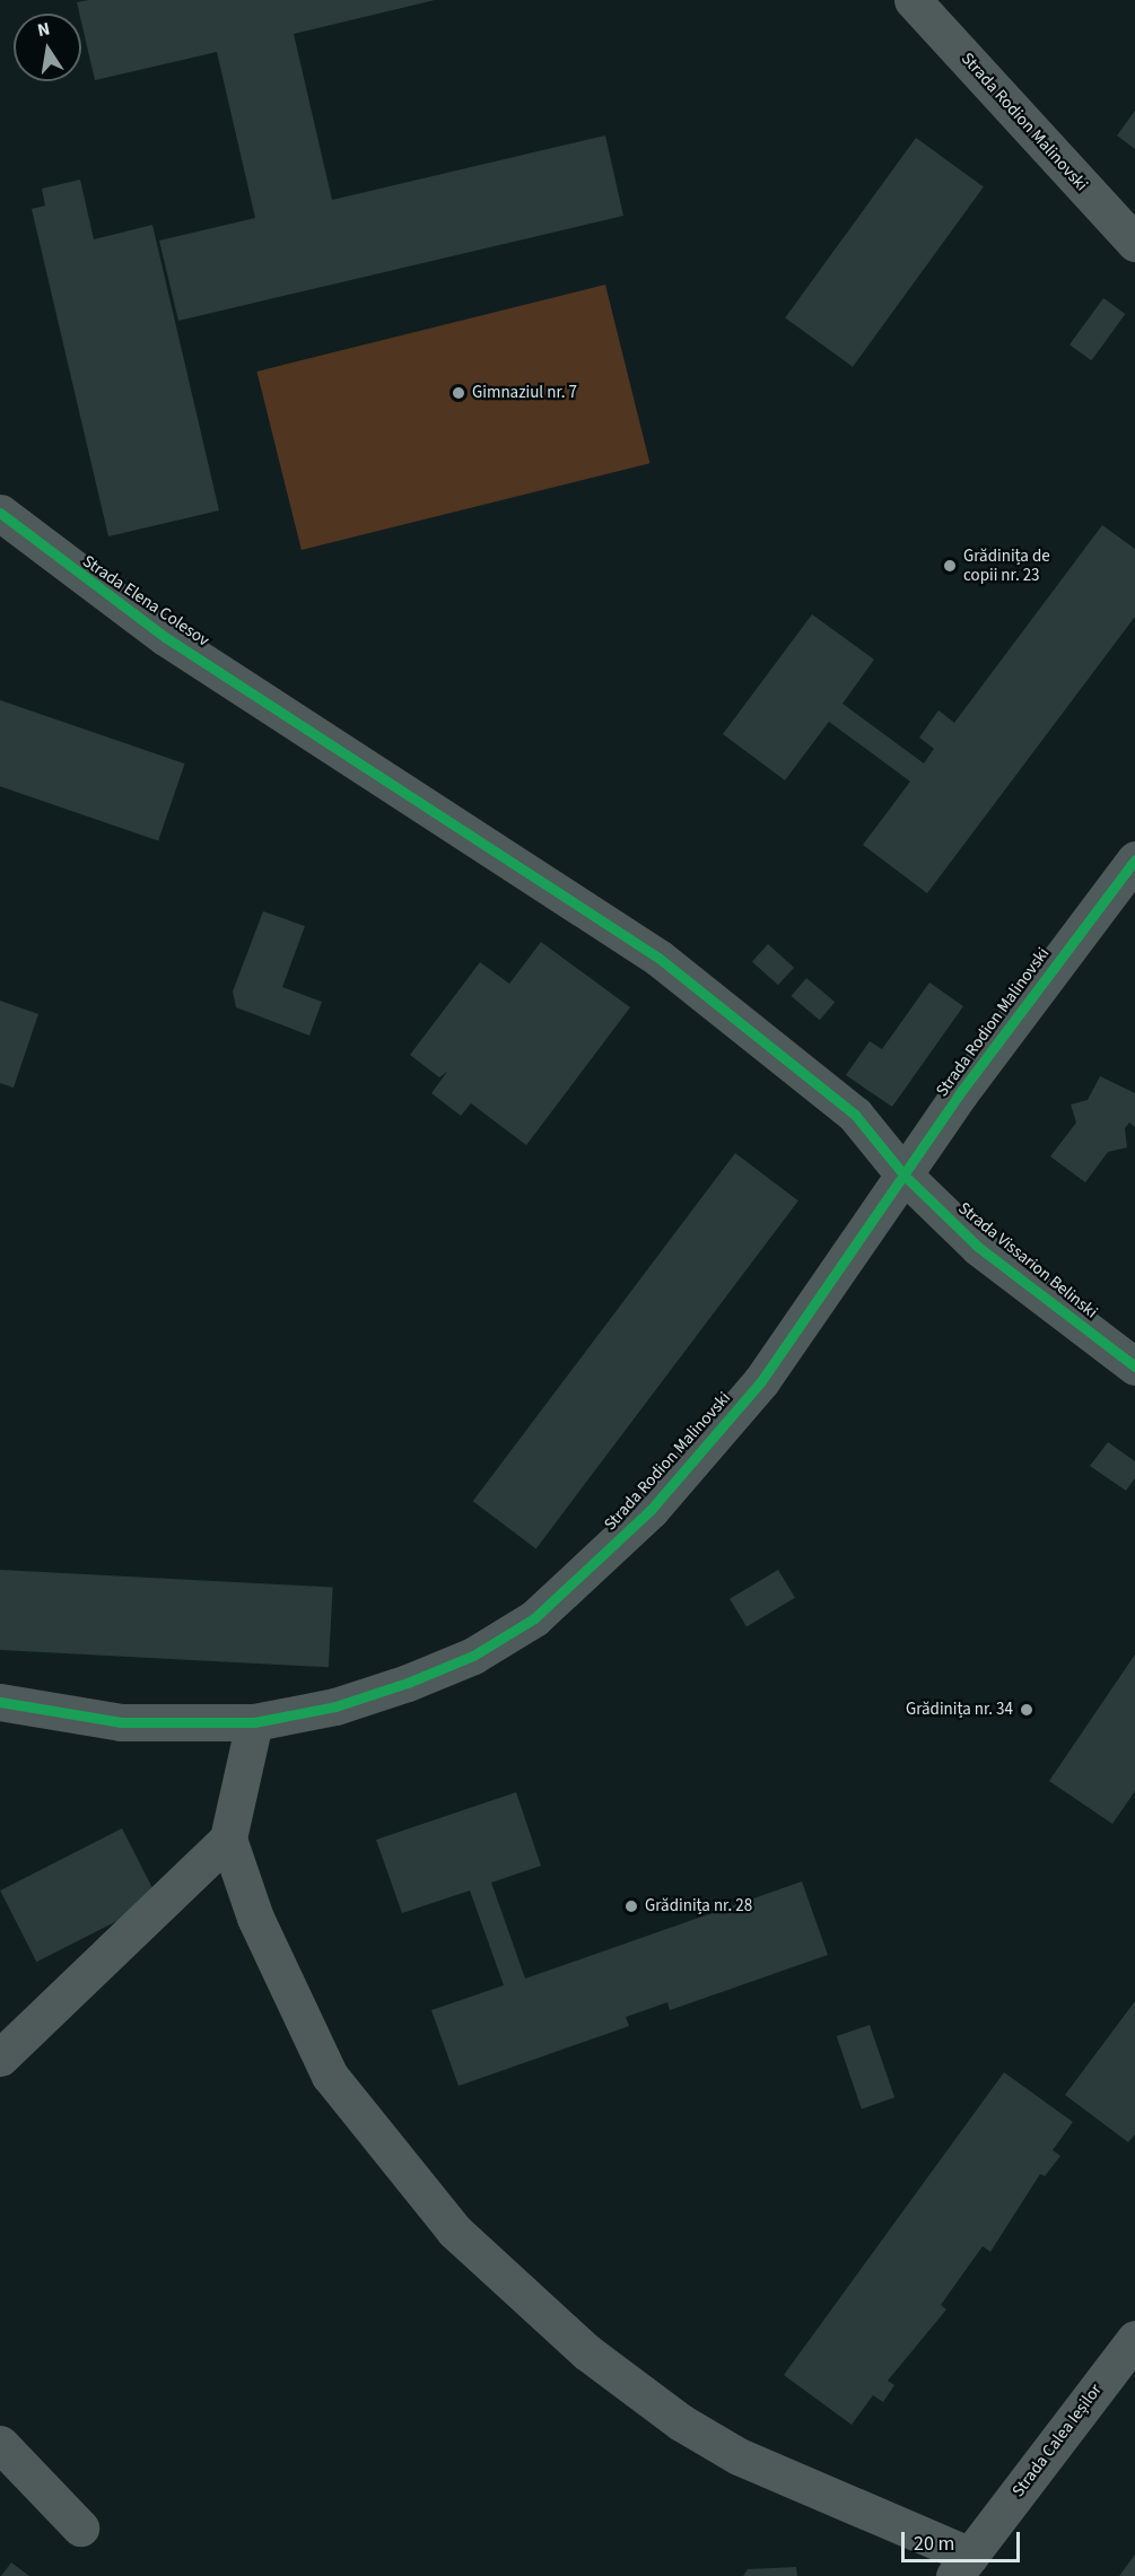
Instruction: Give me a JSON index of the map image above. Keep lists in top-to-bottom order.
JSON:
{
  "streets": {
    "street": [
      "Strada Rodion Malinovski",
      "Strada Elena Colesov",
      "Strada Vissarion Belinski",
      "Strada Calea Ieșilor"
    ]
  },
  "crossings": [
    ["Strada Rodion Malinovski", "Strada Elena Colesov"],
    ["Strada Rodion Malinovski", "Strada Vissarion Belinski"],
    ["Strada Elena Colesov", "Strada Vissarion Belinski"]
  ],
  "places": [
    "Gimnaziul nr. 7",
    "Grădinița de copii nr. 23",
    "Grădinița nr. 34",
    "Grădinița nr. 28"
  ],
  "scale_bar": "20 m",
  "north": "top"
}
